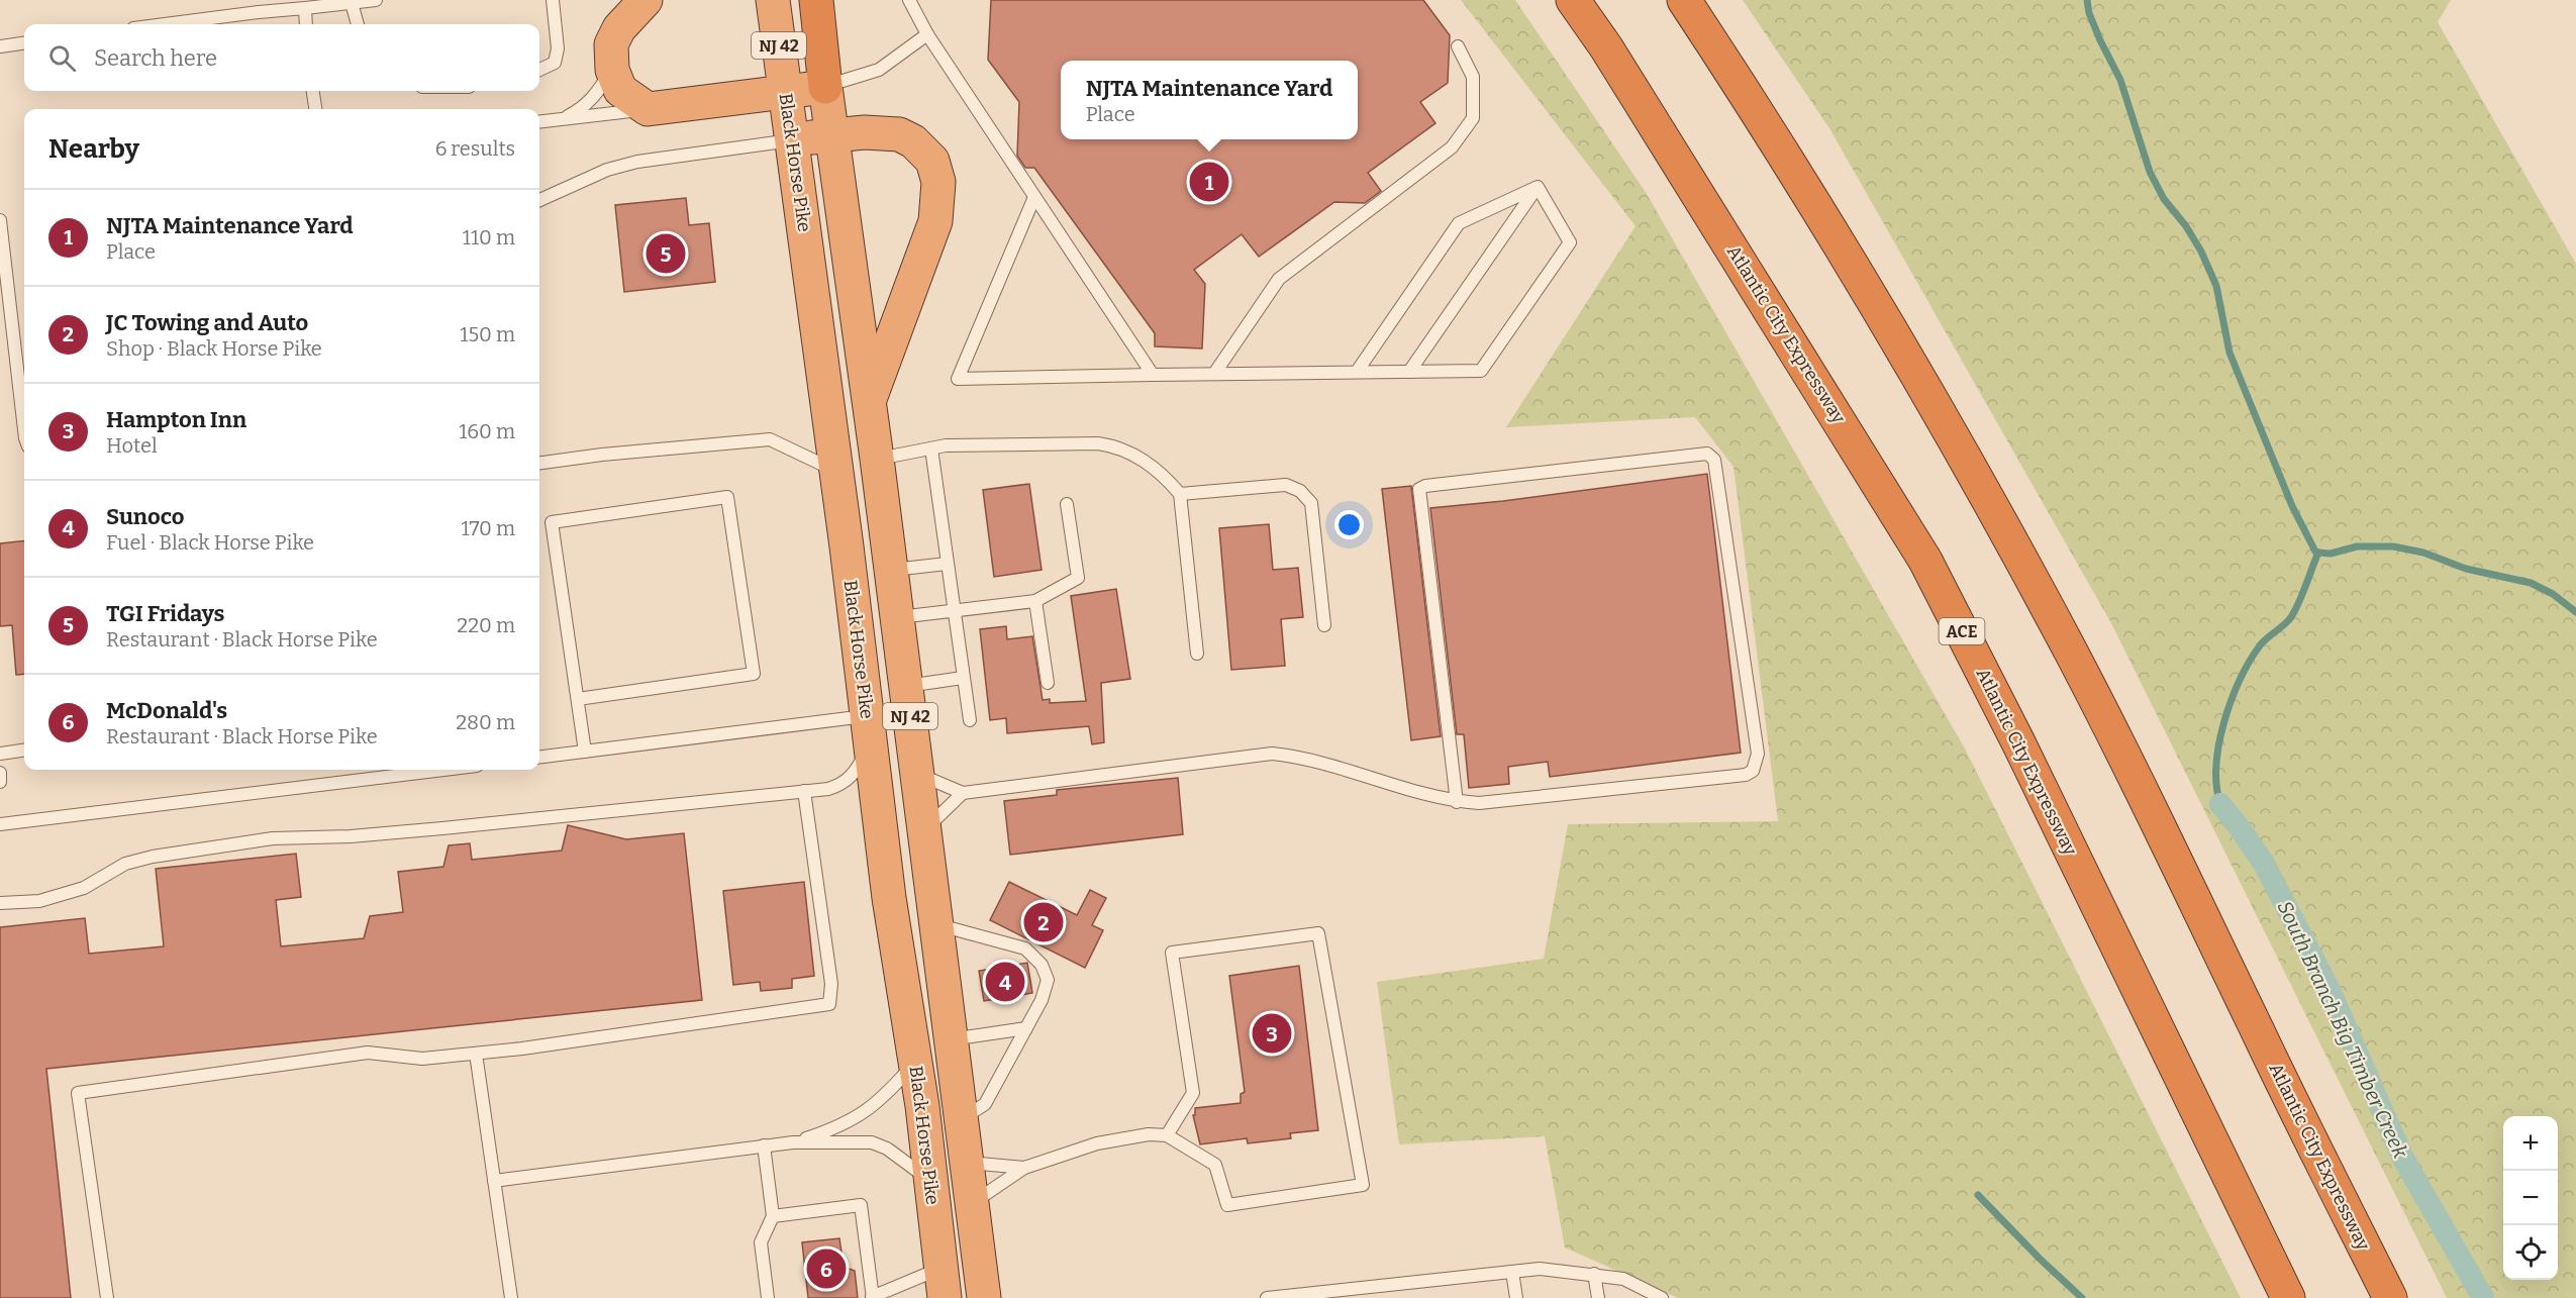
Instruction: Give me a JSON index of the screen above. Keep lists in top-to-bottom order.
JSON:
{
  "streets": {
    "highway": [
      "NJ 42",
      "Black Horse Pike",
      "Atlantic City Expressway",
      "ACE"
    ]
  },
  "crossings": [
    ["NJ 42", "Black Horse Pike"]
  ],
  "water": ["South Branch Big Timber Creek"],
  "page": {
    "search": "Search here",
    "popup": ["NJTA Maintenance Yard", "Place"],
    "heading": ["Nearby", "6 results"],
    "pins": [
      "1",
      "5",
      "2",
      "4",
      "3",
      "6"
    ],
    "list": [
      {
        "mark": "1",
        "name": "NJTA Maintenance Yard",
        "note": "Place",
        "value": "110 m"
      },
      {
        "mark": "2",
        "name": "JC Towing and Auto",
        "note": "Shop · Black Horse Pike",
        "value": "150 m"
      },
      {
        "mark": "3",
        "name": "Hampton Inn",
        "note": "Hotel",
        "value": "160 m"
      },
      {
        "mark": "4",
        "name": "Sunoco",
        "note": "Fuel · Black Horse Pike",
        "value": "170 m"
      },
      {
        "mark": "5",
        "name": "TGI Fridays",
        "note": "Restaurant · Black Horse Pike",
        "value": "220 m"
      },
      {
        "mark": "6",
        "name": "McDonald's",
        "note": "Restaurant · Black Horse Pike",
        "value": "280 m"
      }
    ],
    "map_buttons": ["+", "−"]
  }
}
